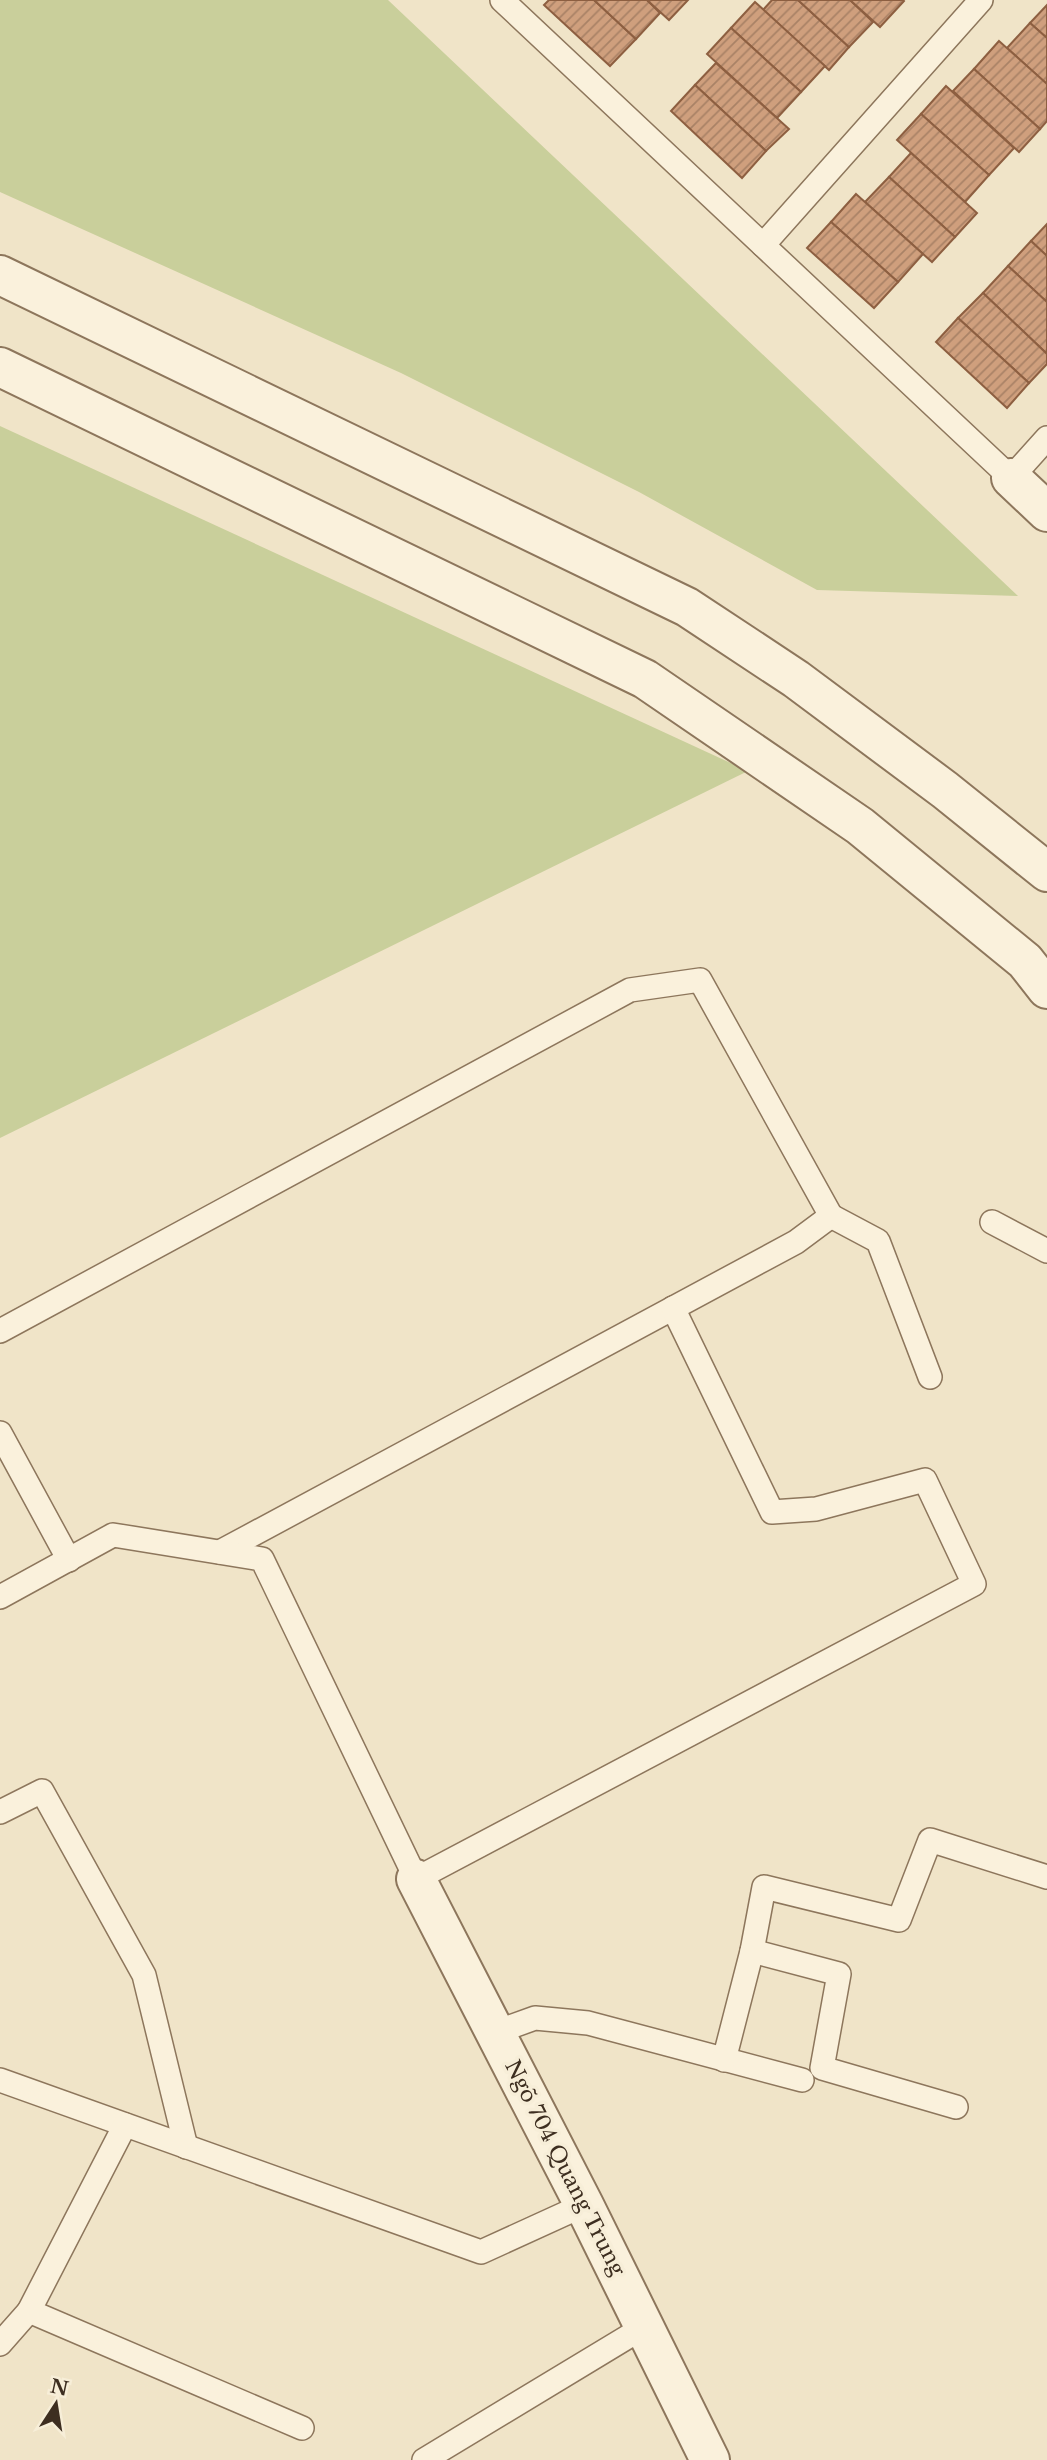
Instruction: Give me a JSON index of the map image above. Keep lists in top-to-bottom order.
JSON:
{
  "streets": {
    "street": ["Ngõ 704 Quang Trung"]
  },
  "north": "top"
}
